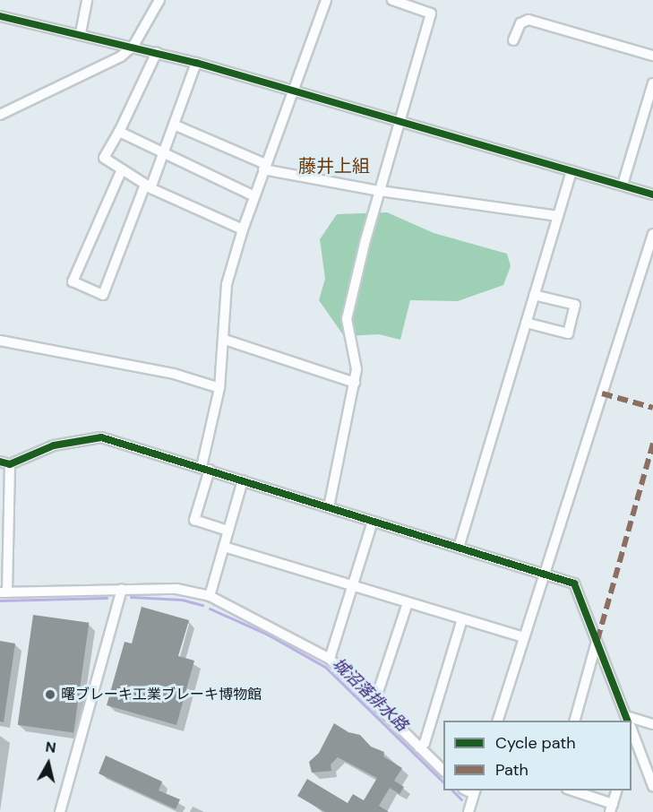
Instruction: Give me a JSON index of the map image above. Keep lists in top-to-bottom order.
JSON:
{
  "districts": ["藤井上組"],
  "water": ["城沼落排水路"],
  "places": ["曙ブレーキ工業ブレーキ博物館"],
  "legend": ["Cycle path", "Path"],
  "north": "top"
}
